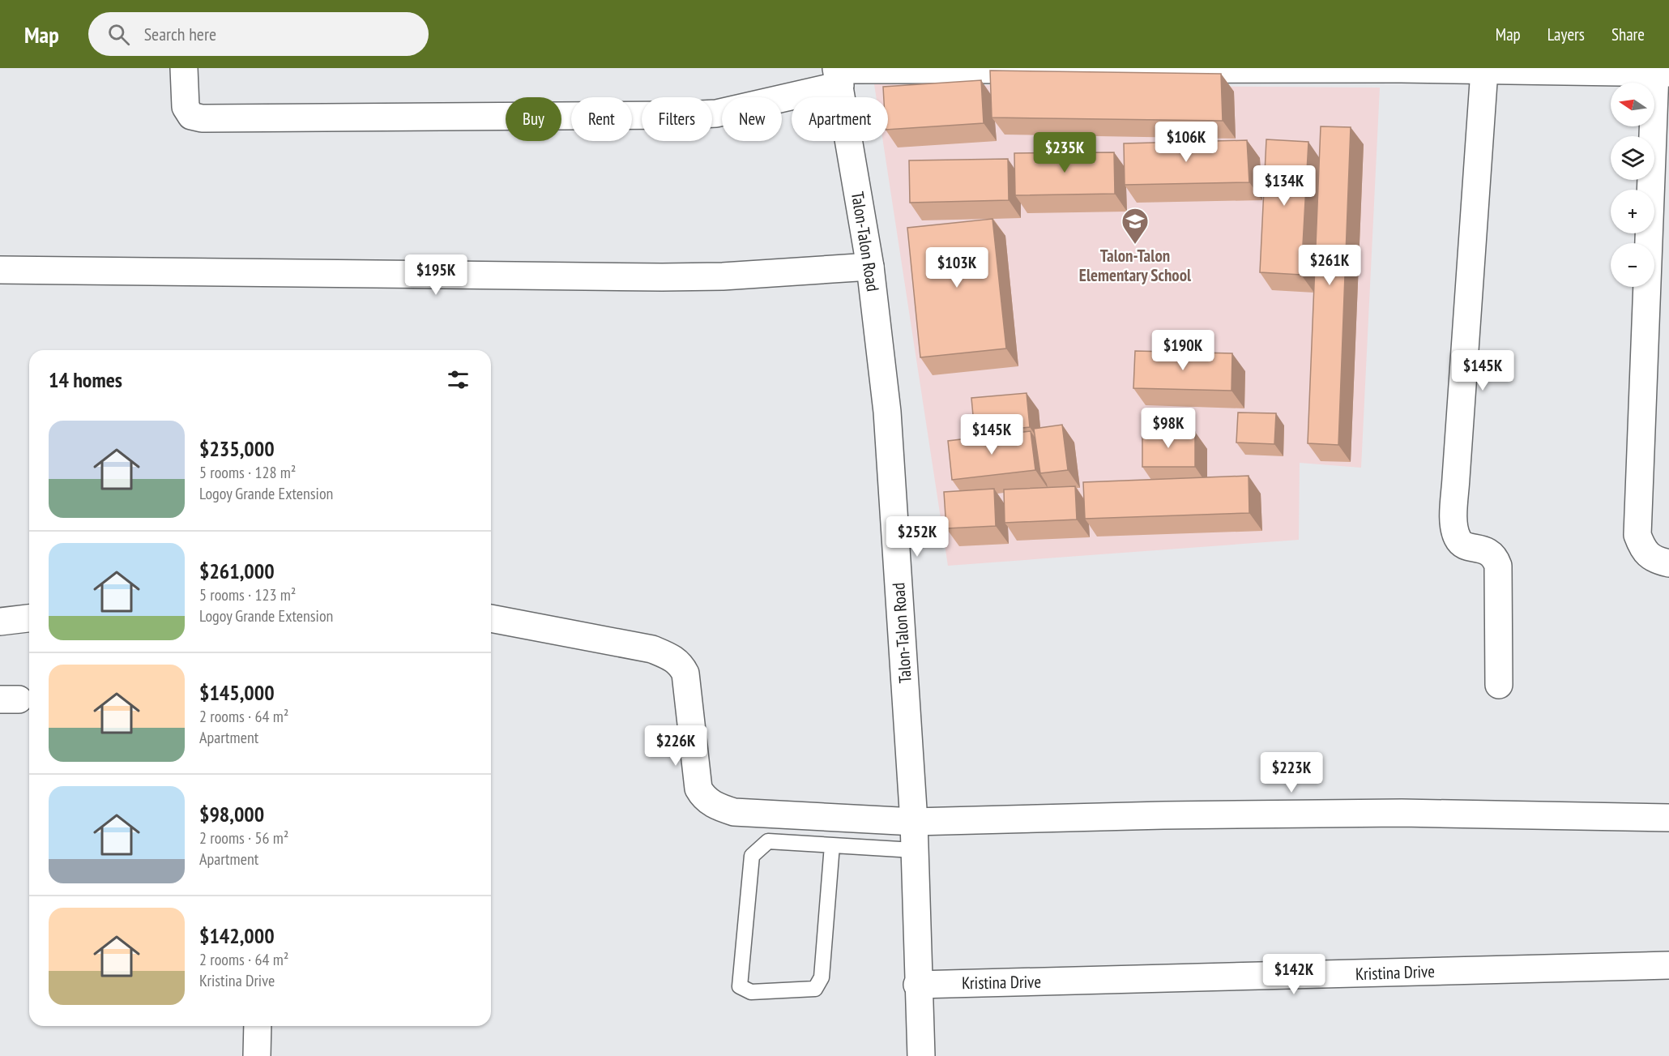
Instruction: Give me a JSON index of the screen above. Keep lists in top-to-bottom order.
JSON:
{
  "streets": {
    "street": ["Talon-Talon Road", "Kristina Drive"]
  },
  "crossings": [
    ["Talon-Talon Road", "Kristina Drive"]
  ],
  "places": {
    "school or university": ["Talon-Talon Elementary School"]
  },
  "north": "left",
  "page": {
    "header": "Map",
    "search": "Search here",
    "nav": ["Map", "Layers", "Share"],
    "map_buttons": ["+", "−"],
    "chip": [
      "Buy",
      "Rent",
      "Filters",
      "New",
      "Apartment"
    ],
    "price": [
      "$106K",
      "$235K",
      "$134K",
      "$261K",
      "$103K",
      "$195K",
      "$190K",
      "$145K",
      "$98K",
      "$145K",
      "$252K",
      "$226K",
      "$223K",
      "$142K"
    ],
    "heading": "14 homes",
    "list": [
      {
        "name": "$235,000",
        "note": "5 rooms · 128 m² · Logoy Grande Extension"
      },
      {
        "name": "$261,000",
        "note": "5 rooms · 123 m² · Logoy Grande Extension"
      },
      {
        "name": "$145,000",
        "note": "2 rooms · 64 m² · Apartment"
      },
      {
        "name": "$98,000",
        "note": "2 rooms · 56 m² · Apartment"
      },
      {
        "name": "$142,000",
        "note": "2 rooms · 64 m² · Kristina Drive"
      }
    ]
  }
}
